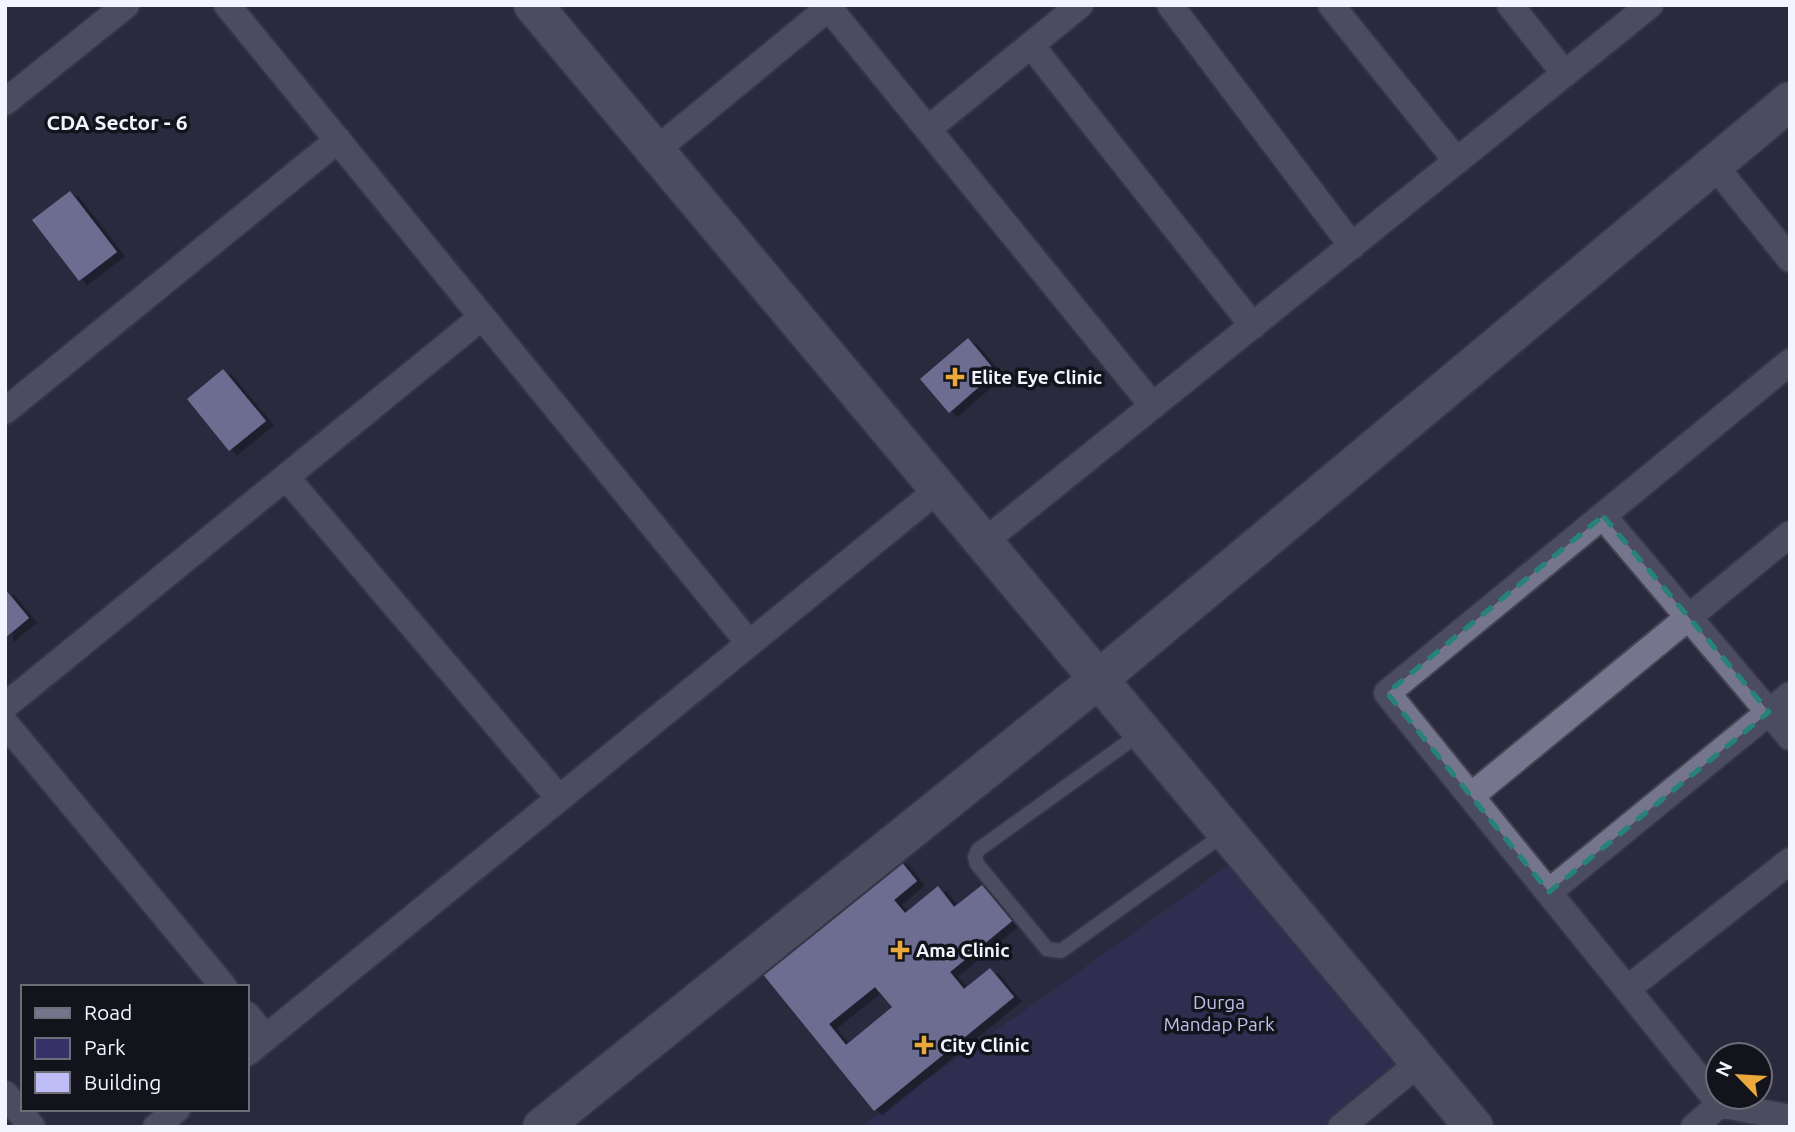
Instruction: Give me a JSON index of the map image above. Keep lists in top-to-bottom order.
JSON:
{
  "districts": ["CDA Sector - 6"],
  "parks": ["Durga Mandap Park"],
  "places": {
    "health": ["Elite Eye Clinic", "Ama Clinic", "City Clinic"]
  },
  "legend": ["Road", "Park", "Building"],
  "north": "top left"
}
